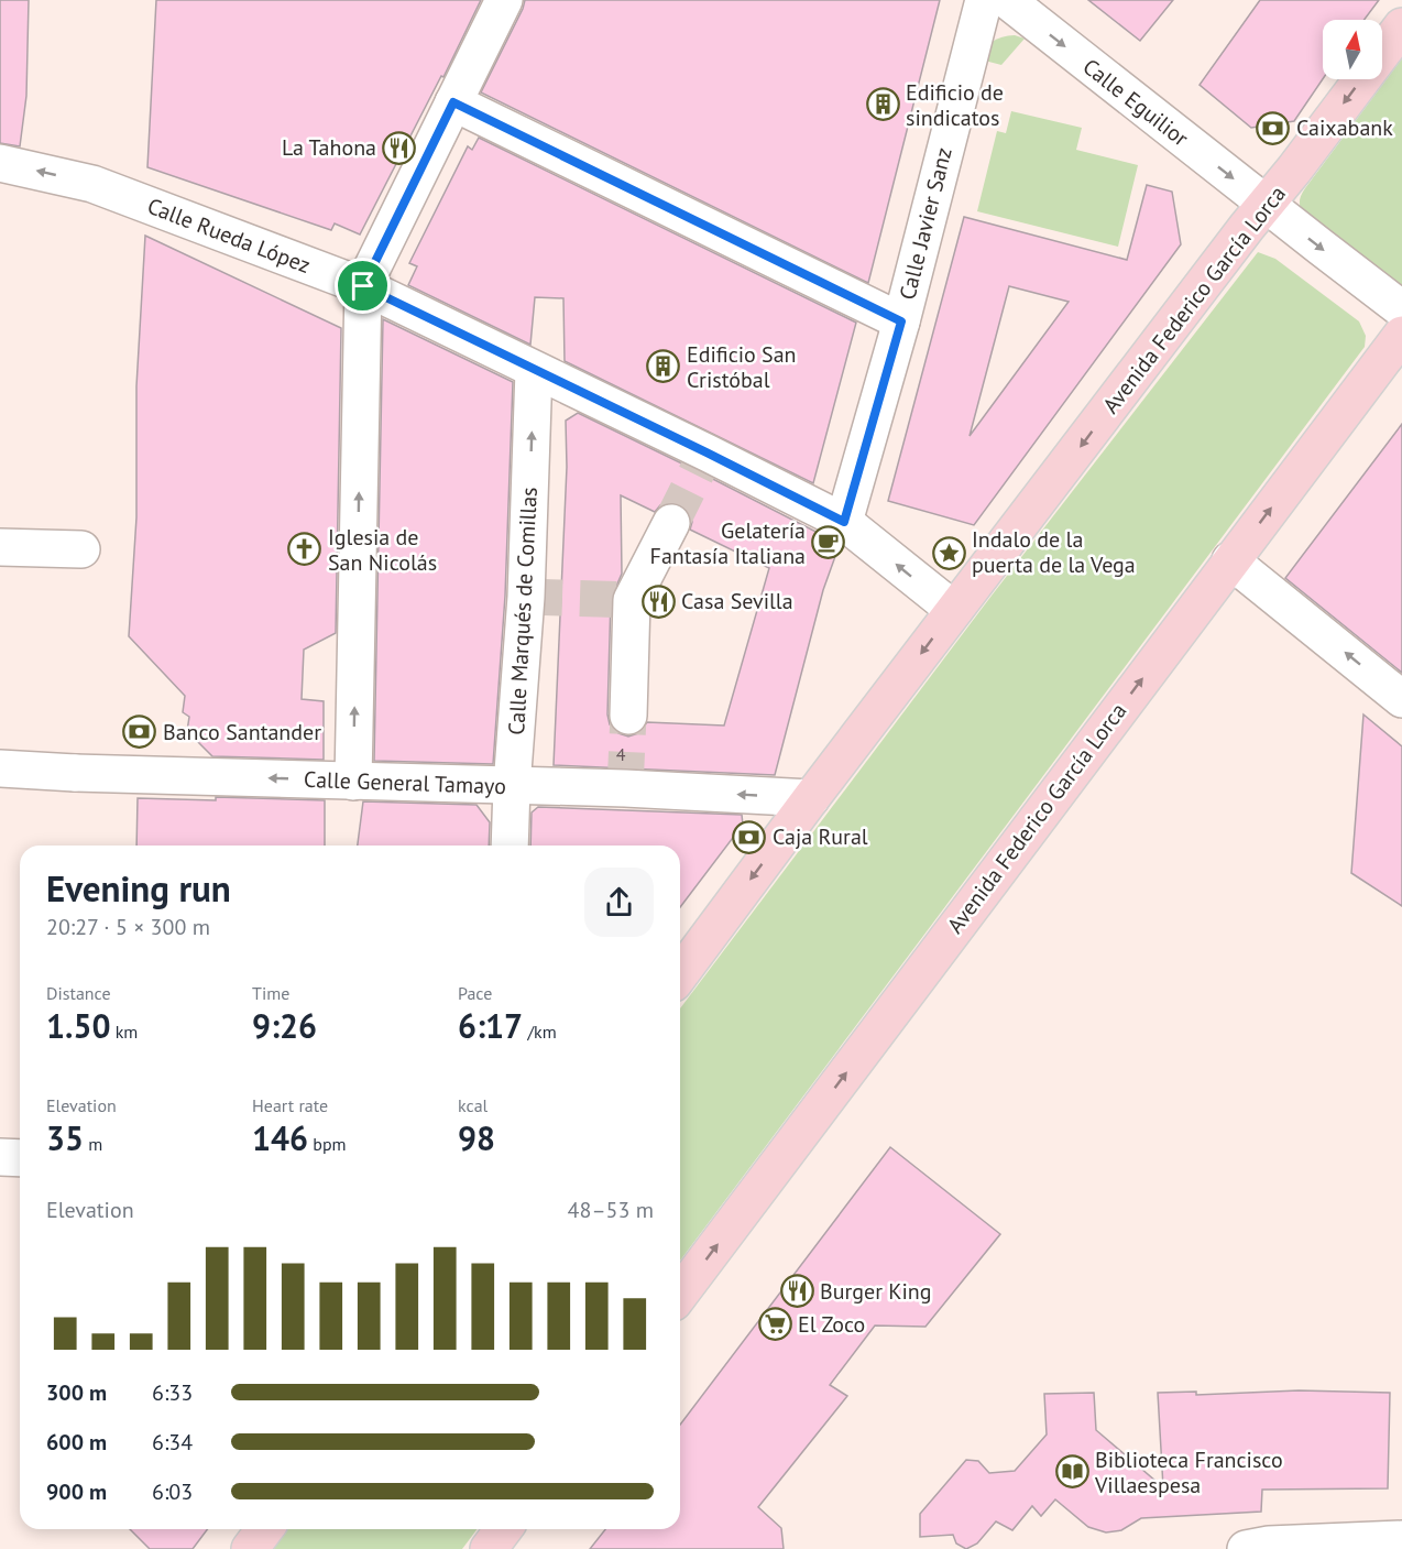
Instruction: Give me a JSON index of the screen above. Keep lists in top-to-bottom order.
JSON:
{
  "streets": {
    "main road": ["Avenida Federico García Lorca"],
    "street": [
      "Calle Eguilior",
      "Calle Javier Sanz",
      "Calle Rueda López",
      "Calle Marqués de Comillas",
      "Calle General Tamayo"
    ]
  },
  "crossings": [
    ["Calle Eguilior", "Avenida Federico García Lorca"],
    ["Calle Javier Sanz", "Calle Rueda López"],
    ["Calle Rueda López", "Avenida Federico García Lorca"],
    ["Calle Rueda López", "Calle Marqués de Comillas"],
    ["Avenida Federico García Lorca", "Calle General Tamayo"],
    ["Calle Marqués de Comillas", "Calle General Tamayo"]
  ],
  "one_way": ["Calle Eguilior", "Calle Rueda López", "Calle General Tamayo"],
  "places": {
    "building": ["Edificio de sindicatos", "Edificio San Cristóbal"],
    "bank": ["Caixabank", "Banco Santander", "Caja Rural"],
    "restaurant": ["La Tahona", "Casa Sevilla", "Burger King"],
    "cafe": ["Gelatería Fantasía Italiana"],
    "church": ["Iglesia de San Nicolás"],
    "place": ["Indalo de la puerta de la Vega"],
    "supermarket": ["El Zoco"],
    "library": ["Biblioteca Francisco Villaespesa"]
  },
  "house_numbers": ["4"],
  "north": "top",
  "page": {
    "heading": ["Evening run", "20:27 · 5 × 300 m"],
    "stats": [
      ["Distance", "1.50 km"],
      ["Time", "9:26"],
      ["Pace", "6:17 /km"],
      ["Elevation", "35 m"],
      ["Heart rate", "146 bpm"],
      ["kcal", "98"]
    ],
    "chart": ["Elevation", "48–53 m"],
    "list": [
      {
        "name": "300 m",
        "note": "6:33"
      },
      {
        "name": "600 m",
        "note": "6:34"
      },
      {
        "name": "900 m",
        "note": "6:03"
      }
    ]
  }
}
